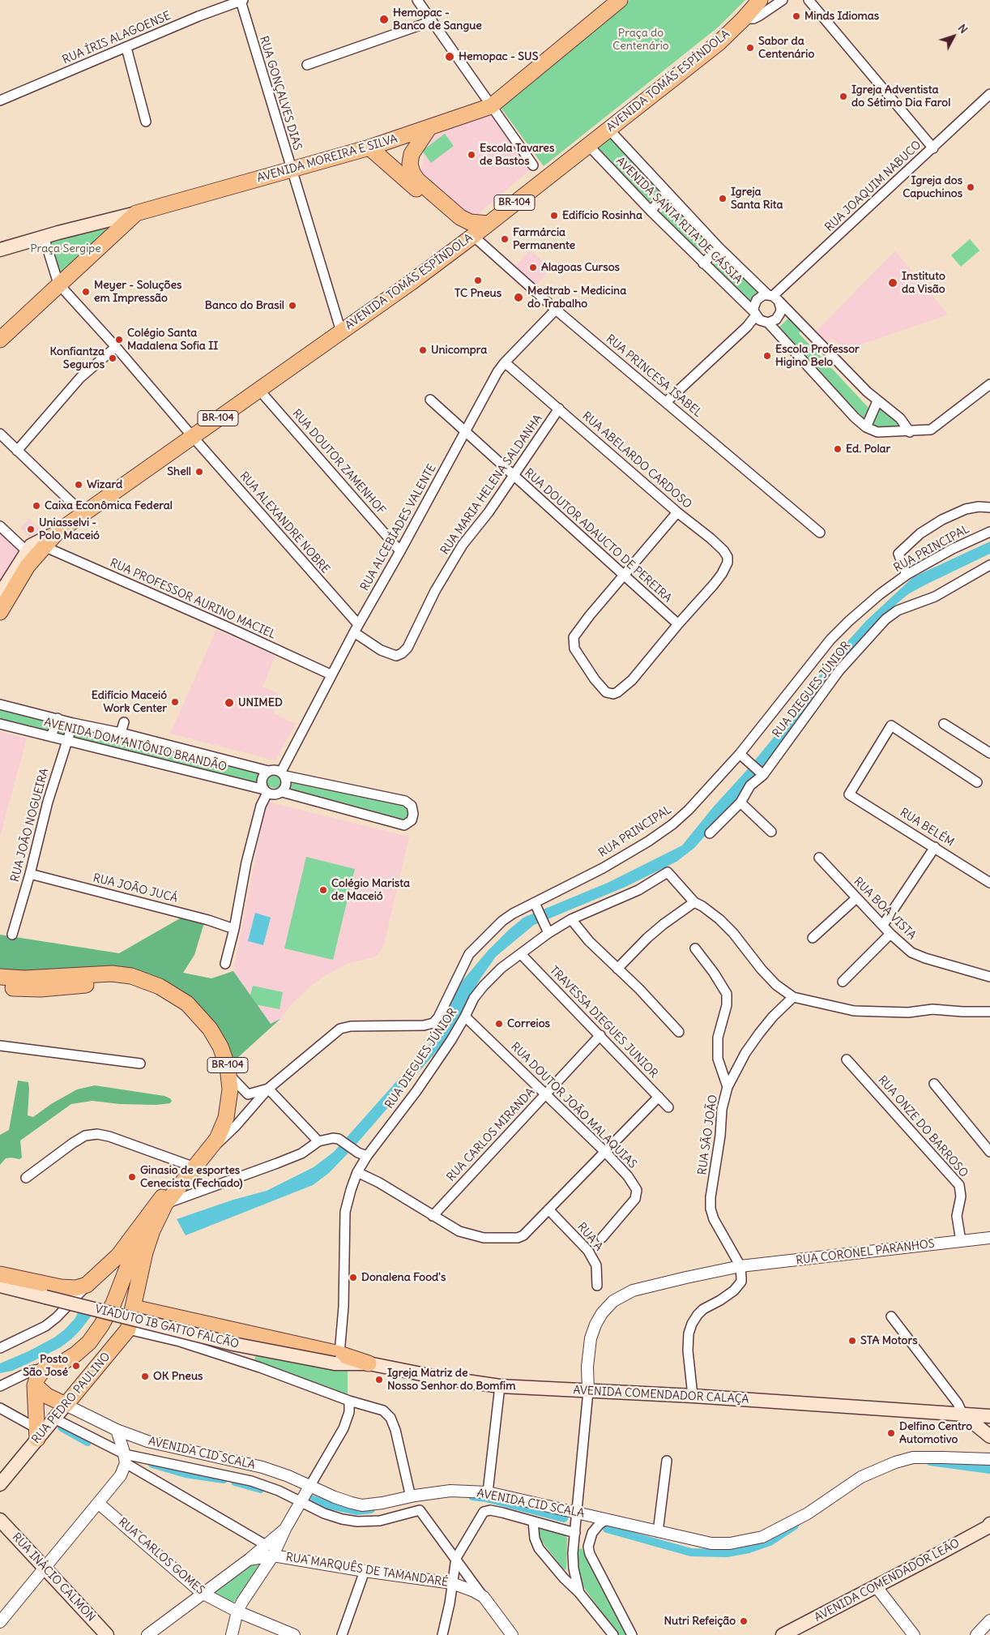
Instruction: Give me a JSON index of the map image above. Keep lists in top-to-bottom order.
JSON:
{
  "streets": {
    "highway": [
      "AVENIDA TOMÁS ESPÍNDOLA",
      "AVENIDA MOREIRA E SILVA",
      "BR-104",
      "RUA PEDRO PAULINO"
    ],
    "main road": [
      "VIADUTO IB GATTO FALCÃO",
      "AVENIDA COMENDADOR CALAÇA",
      "RUA INÁCIO CALMON",
      "AVENIDA COMENDADOR LEÃO"
    ],
    "street": [
      "RUA ÍRIS ALAGOENSE",
      "RUA GONÇALVES DIAS",
      "RUA JOAQUIM NABUCO",
      "AVENIDA SANTA RITA DE CÁSSIA",
      "RUA PRINCESA ISABEL",
      "RUA ABELARDO CARDOSO",
      "RUA DOUTOR ZAMENHOF",
      "RUA MARIA HELENA SALDANHA",
      "RUA ALEXANDRE NOBRE",
      "RUA ALCEBÍADES VALENTE",
      "RUA DOUTOR ADAUCTO DE PEREIRA",
      "RUA PRINCIPAL",
      "RUA PROFESSOR AURINO MACIEL",
      "RUA DIEGUES JÚNIOR",
      "AVENIDA DOM ANTÔNIO BRANDÃO",
      "RUA JOÃO NOGUEIRA",
      "RUA BELÉM",
      "RUA JOÃO JUCÁ",
      "RUA BOA VISTA",
      "TRAVESSA DIEGUES JUNIOR",
      "RUA DOUTOR JOÃO MALAQUIAS",
      "RUA ONZE DO BARROSO",
      "RUA CARLOS MIRANDA",
      "RUA SÃO JOÃO",
      "RUA A",
      "RUA CORONEL PARANHOS",
      "AVENIDA CID SCALA",
      "RUA CARLOS GOMES",
      "RUA MARQUÊS DE TAMANDARÉ"
    ]
  },
  "crossings": [
    ["RUA ÍRIS ALAGOENSE", "RUA GONÇALVES DIAS"],
    ["AVENIDA TOMÁS ESPÍNDOLA", "RUA GONÇALVES DIAS"],
    ["AVENIDA TOMÁS ESPÍNDOLA", "BR-104"],
    ["AVENIDA TOMÁS ESPÍNDOLA", "AVENIDA SANTA RITA DE CÁSSIA"],
    ["AVENIDA TOMÁS ESPÍNDOLA", "RUA PRINCESA ISABEL"],
    ["AVENIDA TOMÁS ESPÍNDOLA", "RUA DOUTOR ZAMENHOF"],
    ["AVENIDA TOMÁS ESPÍNDOLA", "RUA ALEXANDRE NOBRE"],
    ["AVENIDA TOMÁS ESPÍNDOLA", "RUA PROFESSOR AURINO MACIEL"],
    ["RUA GONÇALVES DIAS", "AVENIDA MOREIRA E SILVA"],
    ["RUA JOAQUIM NABUCO", "AVENIDA SANTA RITA DE CÁSSIA"],
    ["BR-104", "RUA PRINCIPAL"],
    ["BR-104", "RUA PROFESSOR AURINO MACIEL"],
    ["BR-104", "RUA PEDRO PAULINO"],
    ["RUA PRINCESA ISABEL", "RUA ALCEBÍADES VALENTE"],
    ["RUA ABELARDO CARDOSO", "RUA MARIA HELENA SALDANHA"],
    ["RUA ABELARDO CARDOSO", "RUA ALCEBÍADES VALENTE"],
    ["RUA ABELARDO CARDOSO", "RUA DOUTOR ADAUCTO DE PEREIRA"],
    ["RUA DOUTOR ZAMENHOF", "RUA ALCEBÍADES VALENTE"],
    ["RUA MARIA HELENA SALDANHA", "RUA ALEXANDRE NOBRE"],
    ["RUA MARIA HELENA SALDANHA", "RUA ALCEBÍADES VALENTE"],
    ["RUA MARIA HELENA SALDANHA", "RUA DOUTOR ADAUCTO DE PEREIRA"],
    ["RUA ALEXANDRE NOBRE", "RUA ALCEBÍADES VALENTE"],
    ["RUA ALCEBÍADES VALENTE", "RUA DOUTOR ADAUCTO DE PEREIRA"],
    ["RUA ALCEBÍADES VALENTE", "RUA PROFESSOR AURINO MACIEL"],
    ["RUA ALCEBÍADES VALENTE", "AVENIDA DOM ANTÔNIO BRANDÃO"],
    ["RUA DIEGUES JÚNIOR", "TRAVESSA DIEGUES JUNIOR"],
    ["RUA DIEGUES JÚNIOR", "RUA DOUTOR JOÃO MALAQUIAS"],
    ["RUA DIEGUES JÚNIOR", "VIADUTO IB GATTO FALCÃO"],
    ["AVENIDA DOM ANTÔNIO BRANDÃO", "RUA JOÃO NOGUEIRA"],
    ["RUA JOÃO NOGUEIRA", "RUA JOÃO JUCÁ"],
    ["TRAVESSA DIEGUES JUNIOR", "RUA CARLOS MIRANDA"],
    ["RUA DOUTOR JOÃO MALAQUIAS", "RUA CARLOS MIRANDA"],
    ["RUA ONZE DO BARROSO", "RUA CORONEL PARANHOS"],
    ["RUA SÃO JOÃO", "RUA CORONEL PARANHOS"],
    ["RUA CORONEL PARANHOS", "AVENIDA COMENDADOR CALAÇA"],
    ["RUA PEDRO PAULINO", "AVENIDA CID SCALA"]
  ],
  "parks": ["Praça do Centenário", "Praça Sergipe"],
  "places": [
    "Minds Idiomas",
    "Hemopac - Banco de Sangue",
    "Sabor da Centenário",
    "Hemopac - SUS",
    "Igreja Adventista do Sétimo Dia Farol",
    "Escola Tavares de Bastos",
    "Igreja dos Capuchinos",
    "Igreja Santa Rita",
    "Edifício Rosinha",
    "Farmárcia Permanente",
    "Alagoas Cursos",
    "TC Pneus",
    "Instituto da Visão",
    "Meyer - Soluções em Impressão",
    "Medtrab - Medicina do Trabalho",
    "Banco do Brasil",
    "Colégio Santa Madalena Sofia II",
    "Unicompra",
    "Escola Professor Higino Belo",
    "Konfiantza Seguros",
    "Ed. Polar",
    "Shell",
    "Wizard",
    "Caixa Econômica Federal",
    "Uniasselvi - Polo Maceió",
    "Edifício Maceió Work Center",
    "UNIMED",
    "Colégio Marista de Maceió",
    "Correios",
    "Ginasio de esportes Cenecista (Fechado)",
    "Donalena Food's",
    "STA Motors",
    "Posto São José",
    "OK Pneus",
    "Igreja Matriz de Nosso Senhor do Bomfim",
    "Delfino Centro Automotivo",
    "Nutri Refeição"
  ],
  "north": "top right"
}
